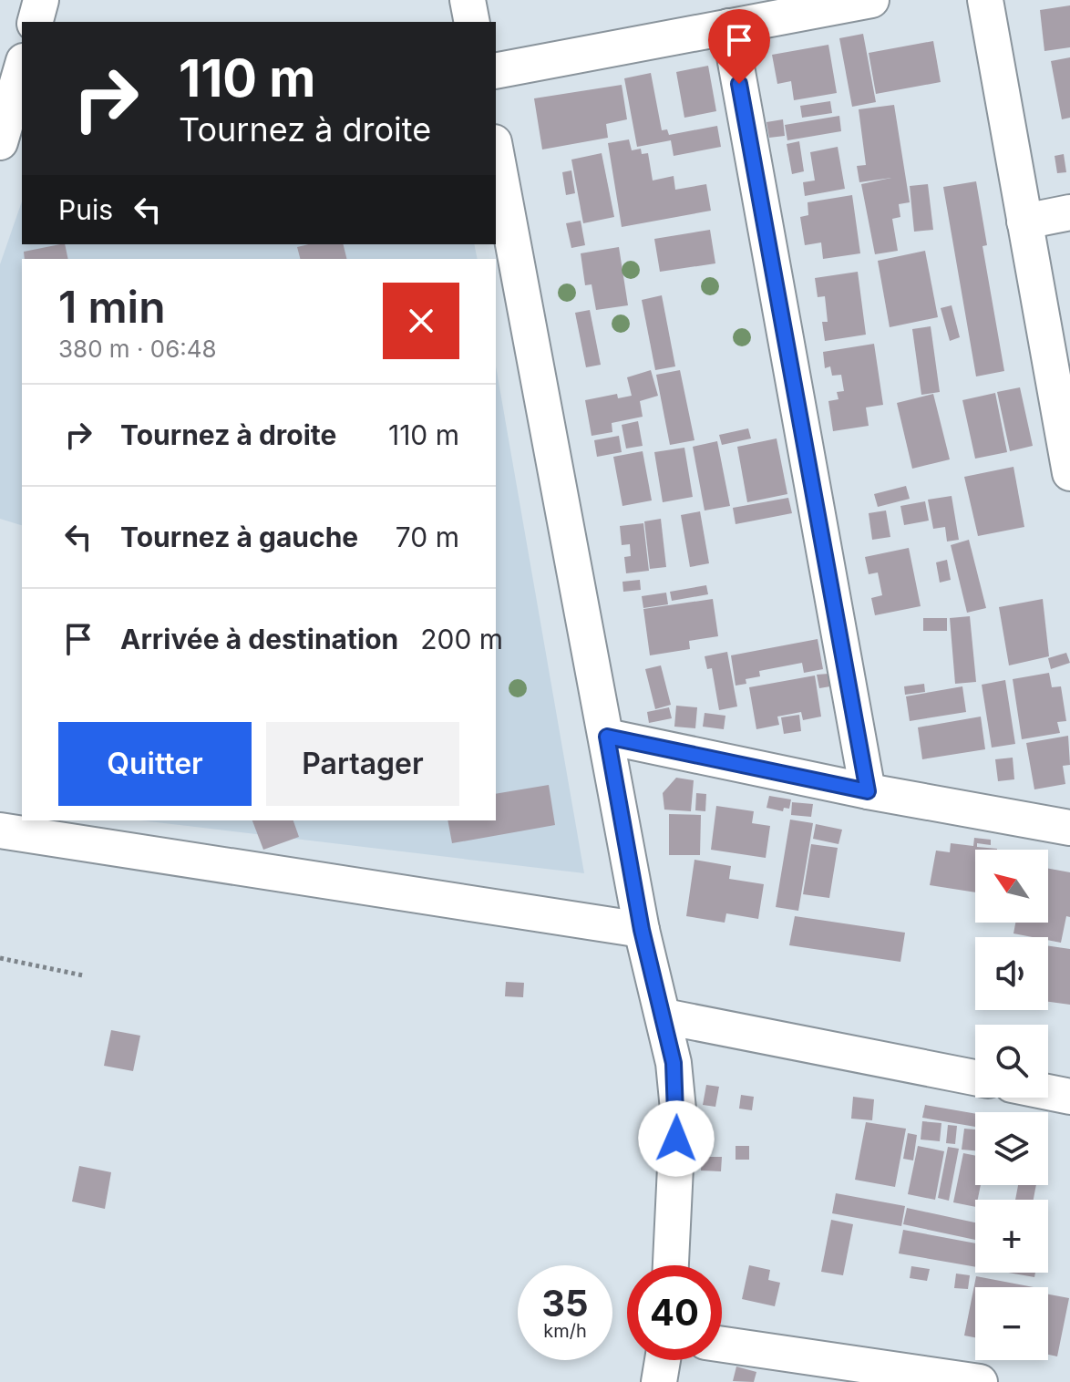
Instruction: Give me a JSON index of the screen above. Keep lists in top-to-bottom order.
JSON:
{
  "north": "top left",
  "page": {
    "turn": ["110 m", "Tournez à droite"],
    "then": "Puis",
    "heading": ["1 min", "380 m · 06:48"],
    "list": [
      {
        "name": "Tournez à droite",
        "value": "110 m"
      },
      {
        "name": "Tournez à gauche",
        "value": "70 m"
      },
      {
        "name": "Arrivée à destination",
        "value": "200 m"
      }
    ],
    "buttons": ["Quitter", "Partager"],
    "map_buttons": ["+", "−"],
    "speed": "35 km/h",
    "limit": "40"
  }
}
